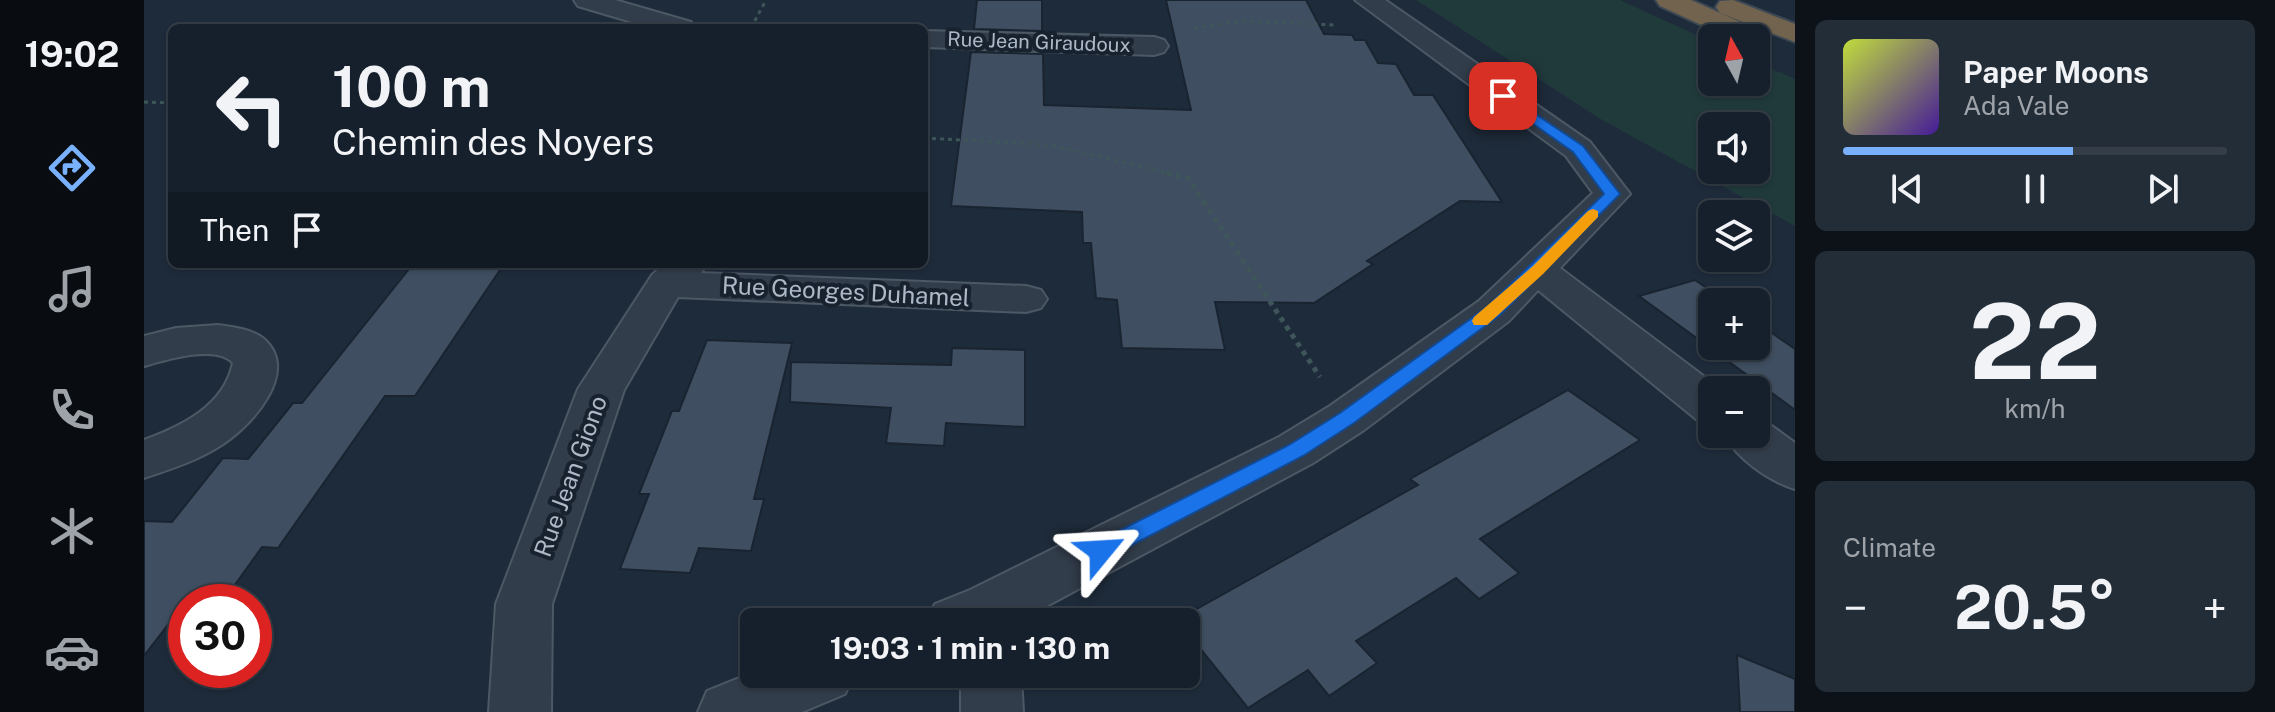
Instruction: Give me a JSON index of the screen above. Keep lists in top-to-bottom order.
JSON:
{
  "streets": {
    "street": ["Rue Jean Giraudoux", "Rue Georges Duhamel", "Rue Jean Giono"]
  },
  "crossings": [
    ["Rue Georges Duhamel", "Rue Jean Giono"]
  ],
  "north": "top",
  "page": {
    "tabs": "19:02",
    "map_buttons": ["+", "−"],
    "turn": ["100 m", "Chemin des Noyers"],
    "song": ["Paper Moons", "Ada Vale"],
    "then": "Then",
    "tile": [
      ["22", "km/h"],
      "Climate"
    ],
    "heat": ["−", "20.5°", "+"],
    "limit": "30",
    "trip": "19:03 · 1 min · 130 m"
  }
}
